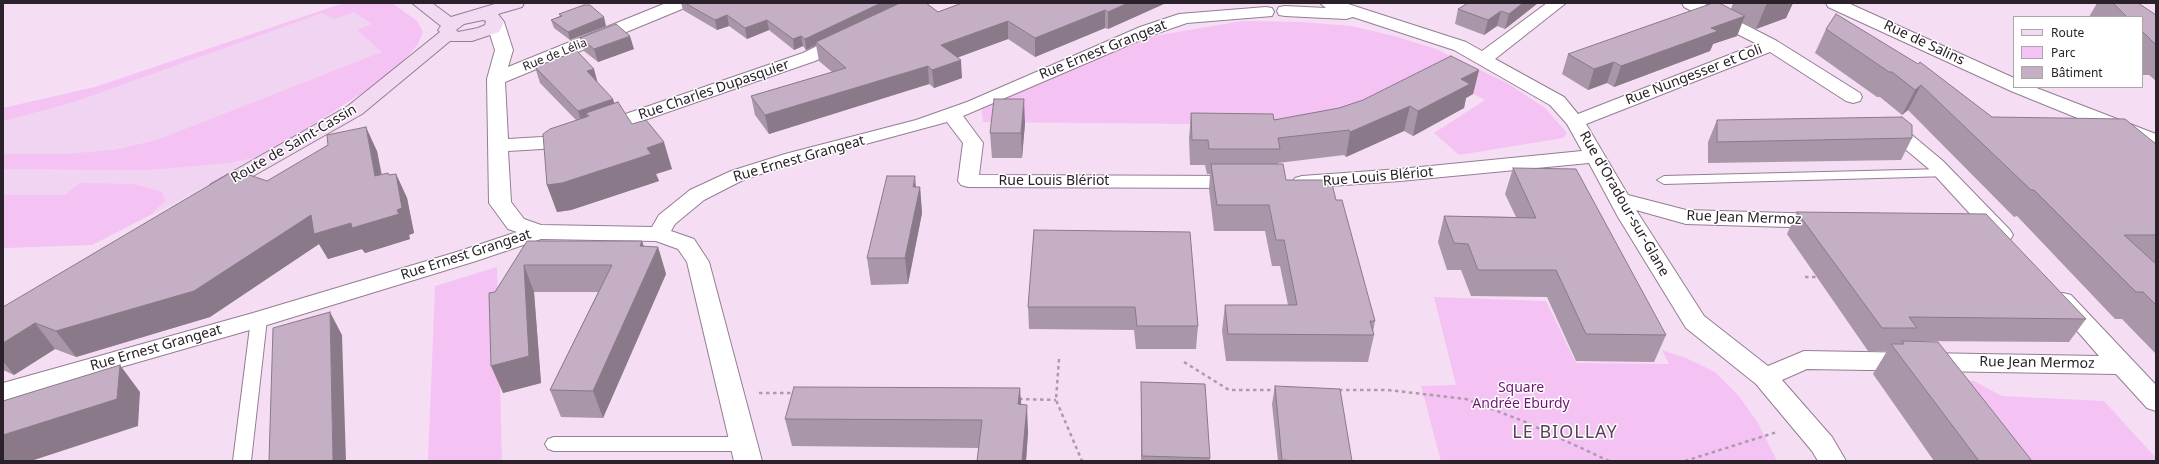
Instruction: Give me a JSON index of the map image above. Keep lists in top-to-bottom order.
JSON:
{
  "streets": {
    "street": [
      "Rue de Salins",
      "Rue Ernest Grangeat",
      "Rue de Lélia",
      "Rue Nungesser et Coli",
      "Rue Charles Dupasquier",
      "Route de Saint-Cassin",
      "Rue Louis Blériot",
      "Rue d'Oradour-sur-Glane",
      "Rue Jean Mermoz"
    ]
  },
  "crossings": [
    ["Rue Ernest Grangeat", "Rue Louis Blériot"],
    ["Rue Ernest Grangeat", "Rue d'Oradour-sur-Glane"],
    ["Rue Nungesser et Coli", "Rue d'Oradour-sur-Glane"],
    ["Rue Louis Blériot", "Rue d'Oradour-sur-Glane"],
    ["Rue d'Oradour-sur-Glane", "Rue Jean Mermoz"]
  ],
  "districts": ["LE BIOLLAY"],
  "parks": ["Square Andrée Eburdy"],
  "legend": ["Route", "Parc", "Bâtiment"]
}
